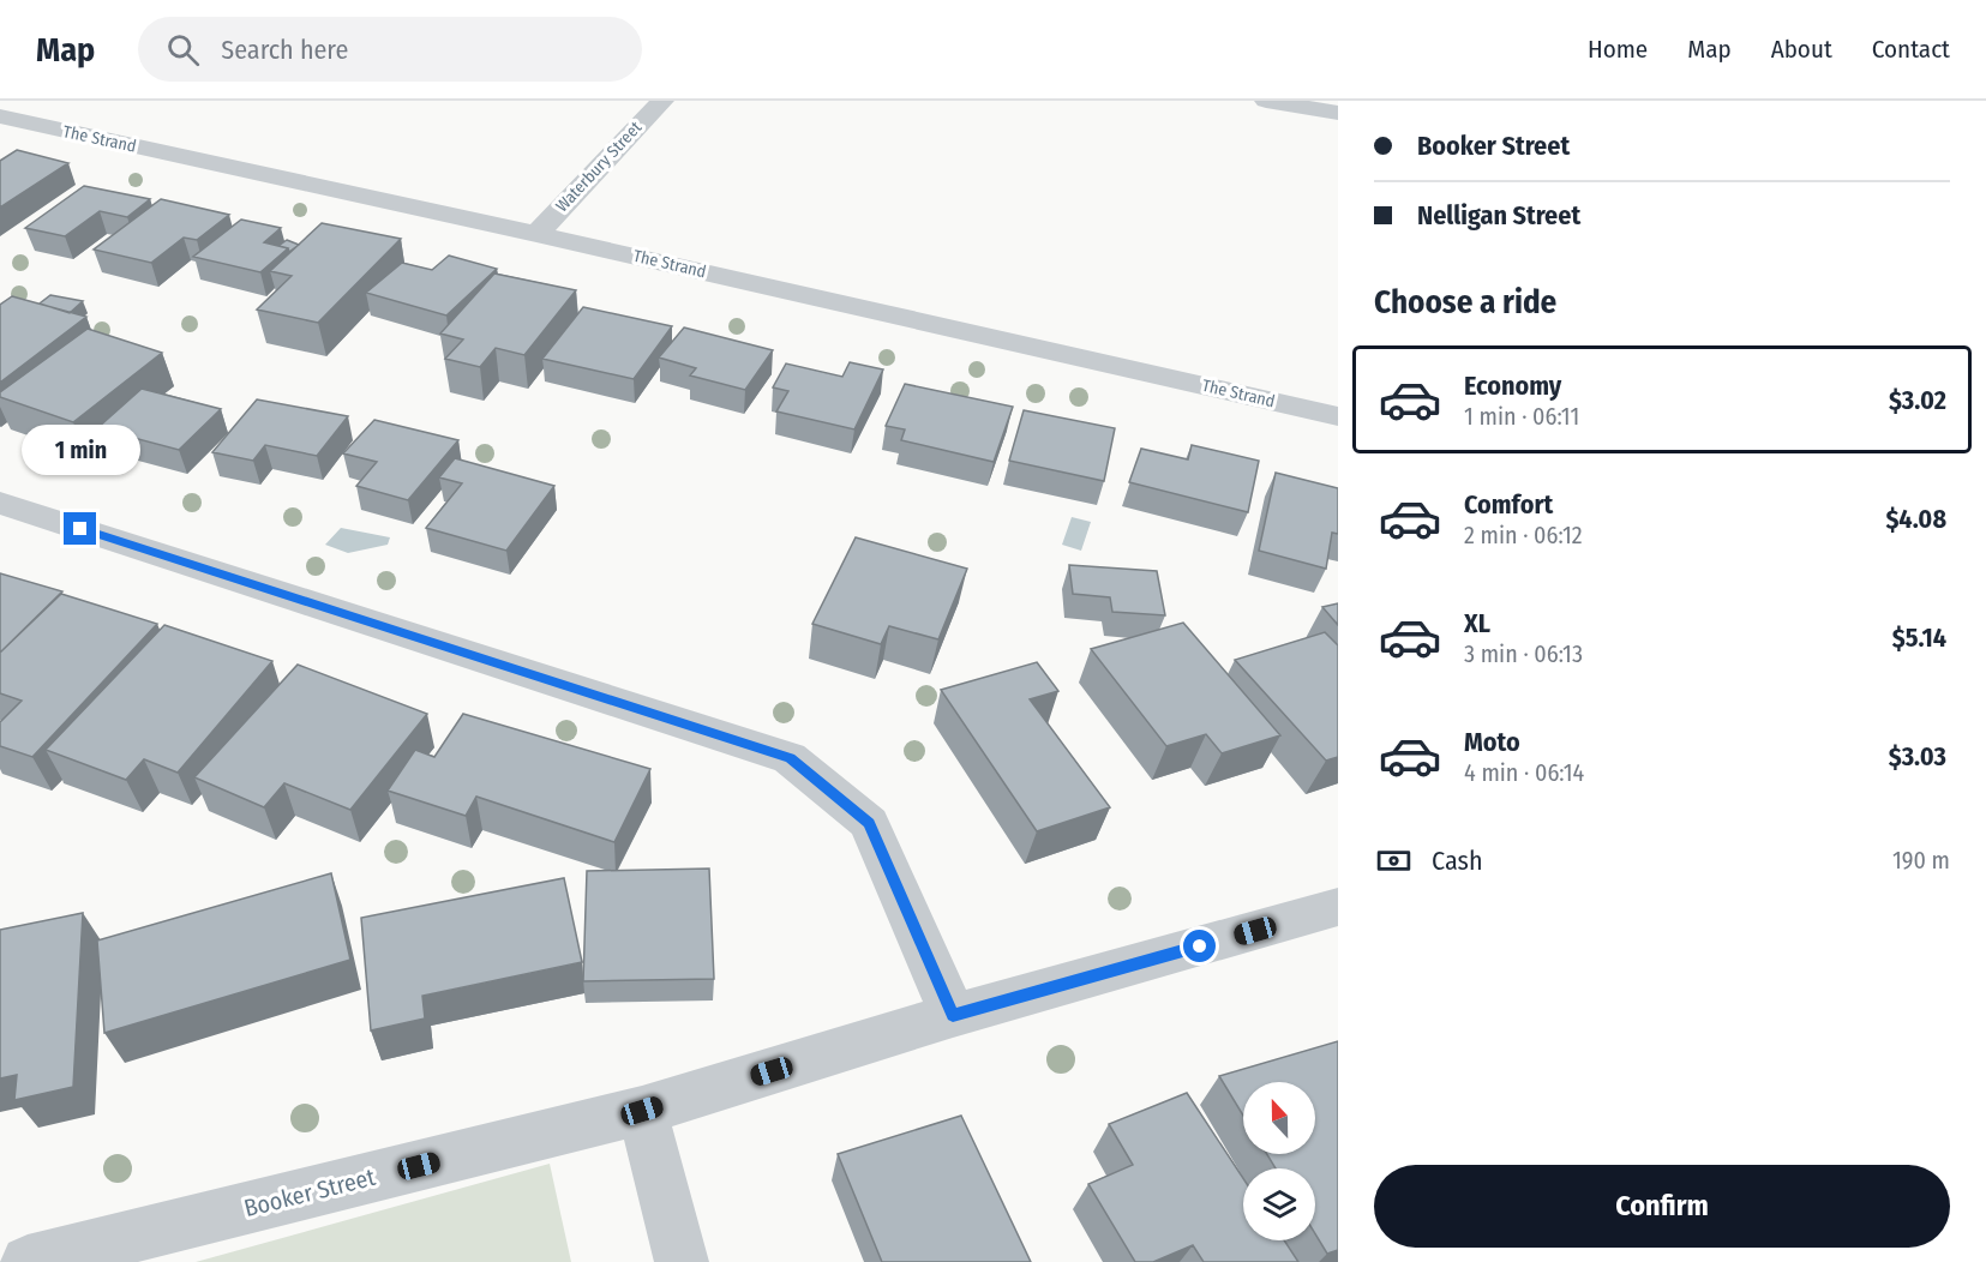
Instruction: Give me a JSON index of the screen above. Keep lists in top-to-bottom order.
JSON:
{
  "streets": {
    "street": ["The Strand", "Waterbury Street", "Booker Street"]
  },
  "crossings": [
    ["The Strand", "Waterbury Street"]
  ],
  "north": "top",
  "page": {
    "header": "Map",
    "search": "Search here",
    "nav": [
      "Home",
      "Map",
      "About",
      "Contact"
    ],
    "banner": ["Booker Street", "Nelligan Street"],
    "heading": "Choose a ride",
    "list": [
      {
        "name": "Economy",
        "note": "1 min · 06:11",
        "value": "$3.02"
      },
      {
        "name": "Comfort",
        "note": "2 min · 06:12",
        "value": "$4.08"
      },
      {
        "name": "XL",
        "note": "3 min · 06:13",
        "value": "$5.14"
      },
      {
        "name": "Moto",
        "note": "4 min · 06:14",
        "value": "$3.03"
      }
    ],
    "bubble": "1 min",
    "pay": ["Cash", "190 m"],
    "buttons": "Confirm"
  }
}
